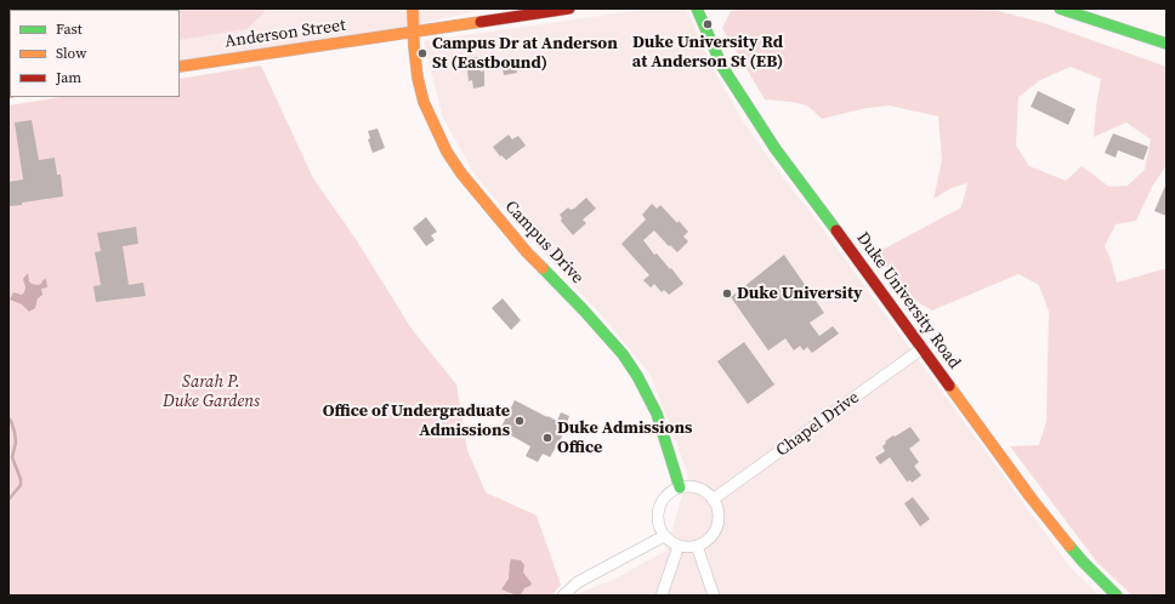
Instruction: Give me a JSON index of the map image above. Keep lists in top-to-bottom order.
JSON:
{
  "streets": {
    "street": [
      "Anderson Street",
      "Campus Drive",
      "Duke University Road",
      "Chapel Drive"
    ]
  },
  "crossings": [
    ["Anderson Street", "Campus Drive"],
    ["Campus Drive", "Chapel Drive"],
    ["Duke University Road", "Chapel Drive"]
  ],
  "parks": ["Sarah P. Duke Gardens"],
  "places": [
    "Duke University Rd at Anderson St (EB)",
    "Campus Dr at Anderson St (Eastbound)",
    "Duke University",
    "Office of Undergraduate Admissions",
    "Duke Admissions Office"
  ],
  "legend": ["Fast", "Slow", "Jam"]
}
